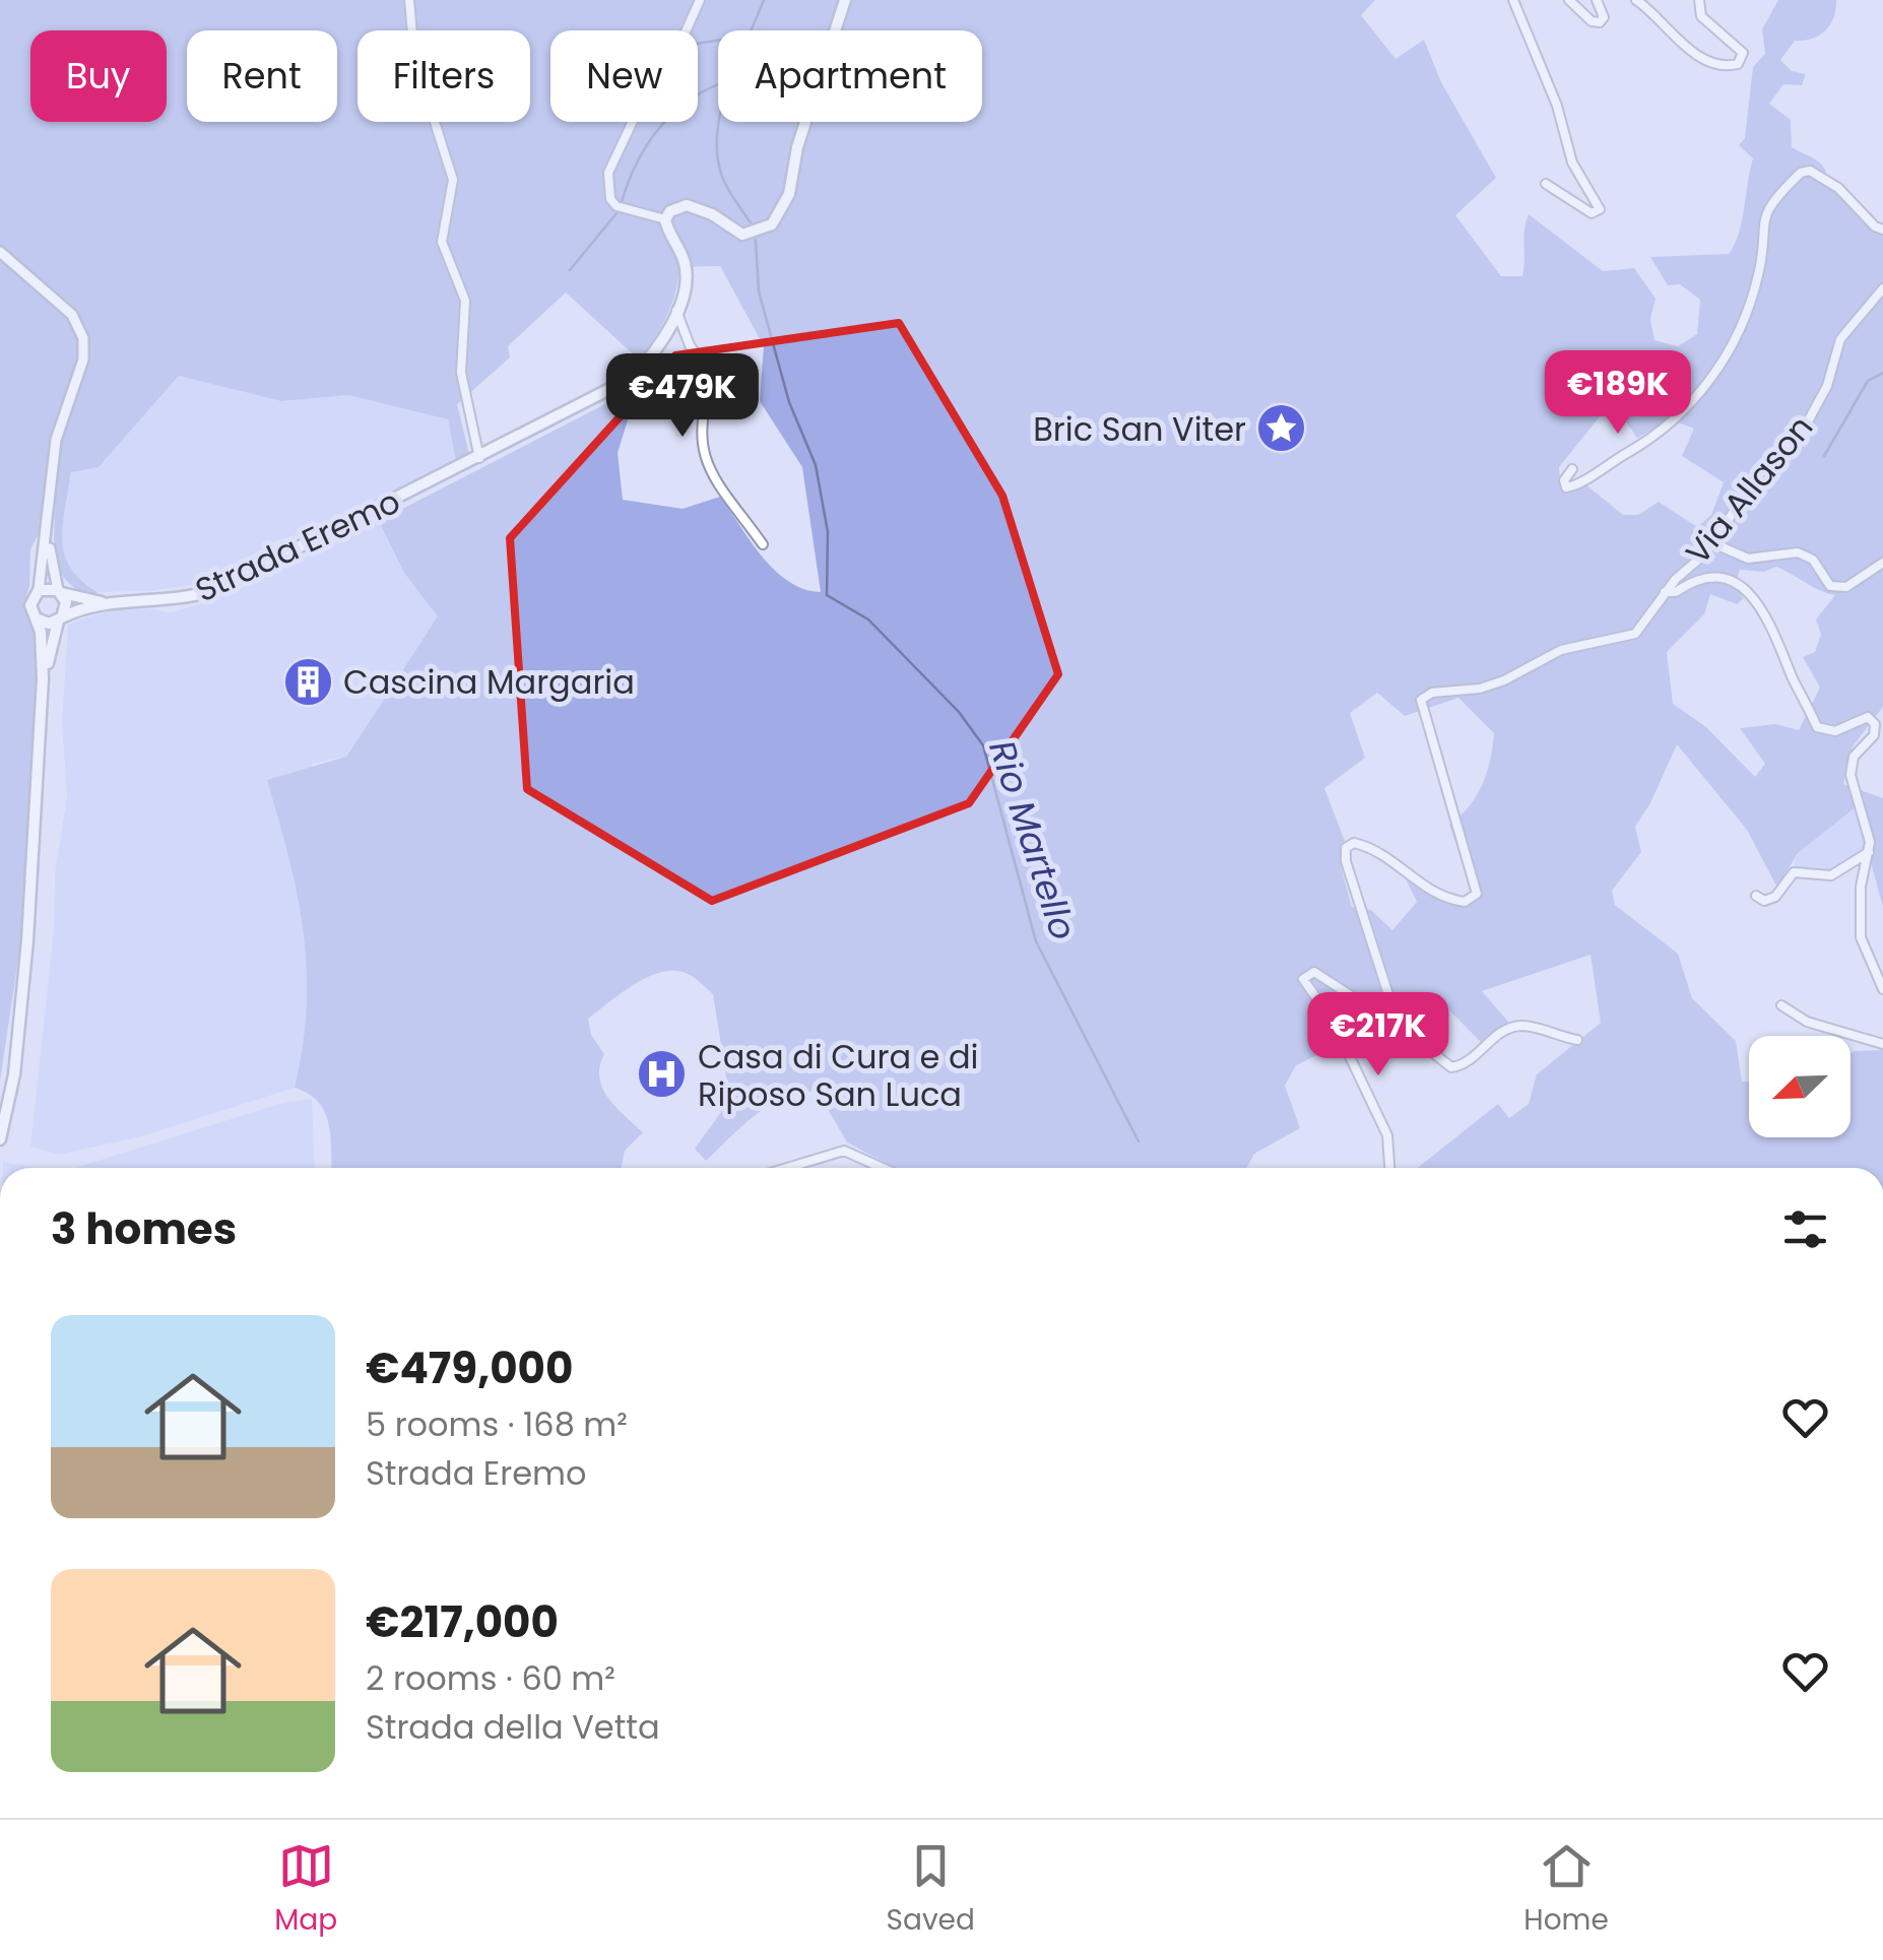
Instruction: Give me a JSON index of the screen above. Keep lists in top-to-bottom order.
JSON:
{
  "streets": {
    "main road": ["Strada Eremo"],
    "street": ["Via Allason"]
  },
  "water": ["Rio Martello"],
  "places": {
    "place": ["Bric San Viter"],
    "building": ["Cascina Margaria"],
    "hospital": ["Casa di Cura e di Riposo San Luca"]
  },
  "north": "bottom left",
  "page": {
    "chip": [
      "Buy",
      "Rent",
      "Filters",
      "New",
      "Apartment"
    ],
    "price": ["€189K", "€479K", "€217K"],
    "heading": "3 homes",
    "list": [
      {
        "name": "€479,000",
        "note": "5 rooms · 168 m² · Strada Eremo"
      },
      {
        "name": "€217,000",
        "note": "2 rooms · 60 m² · Strada della Vetta"
      }
    ],
    "tabs": ["Map", "Saved", "Home"]
  }
}
